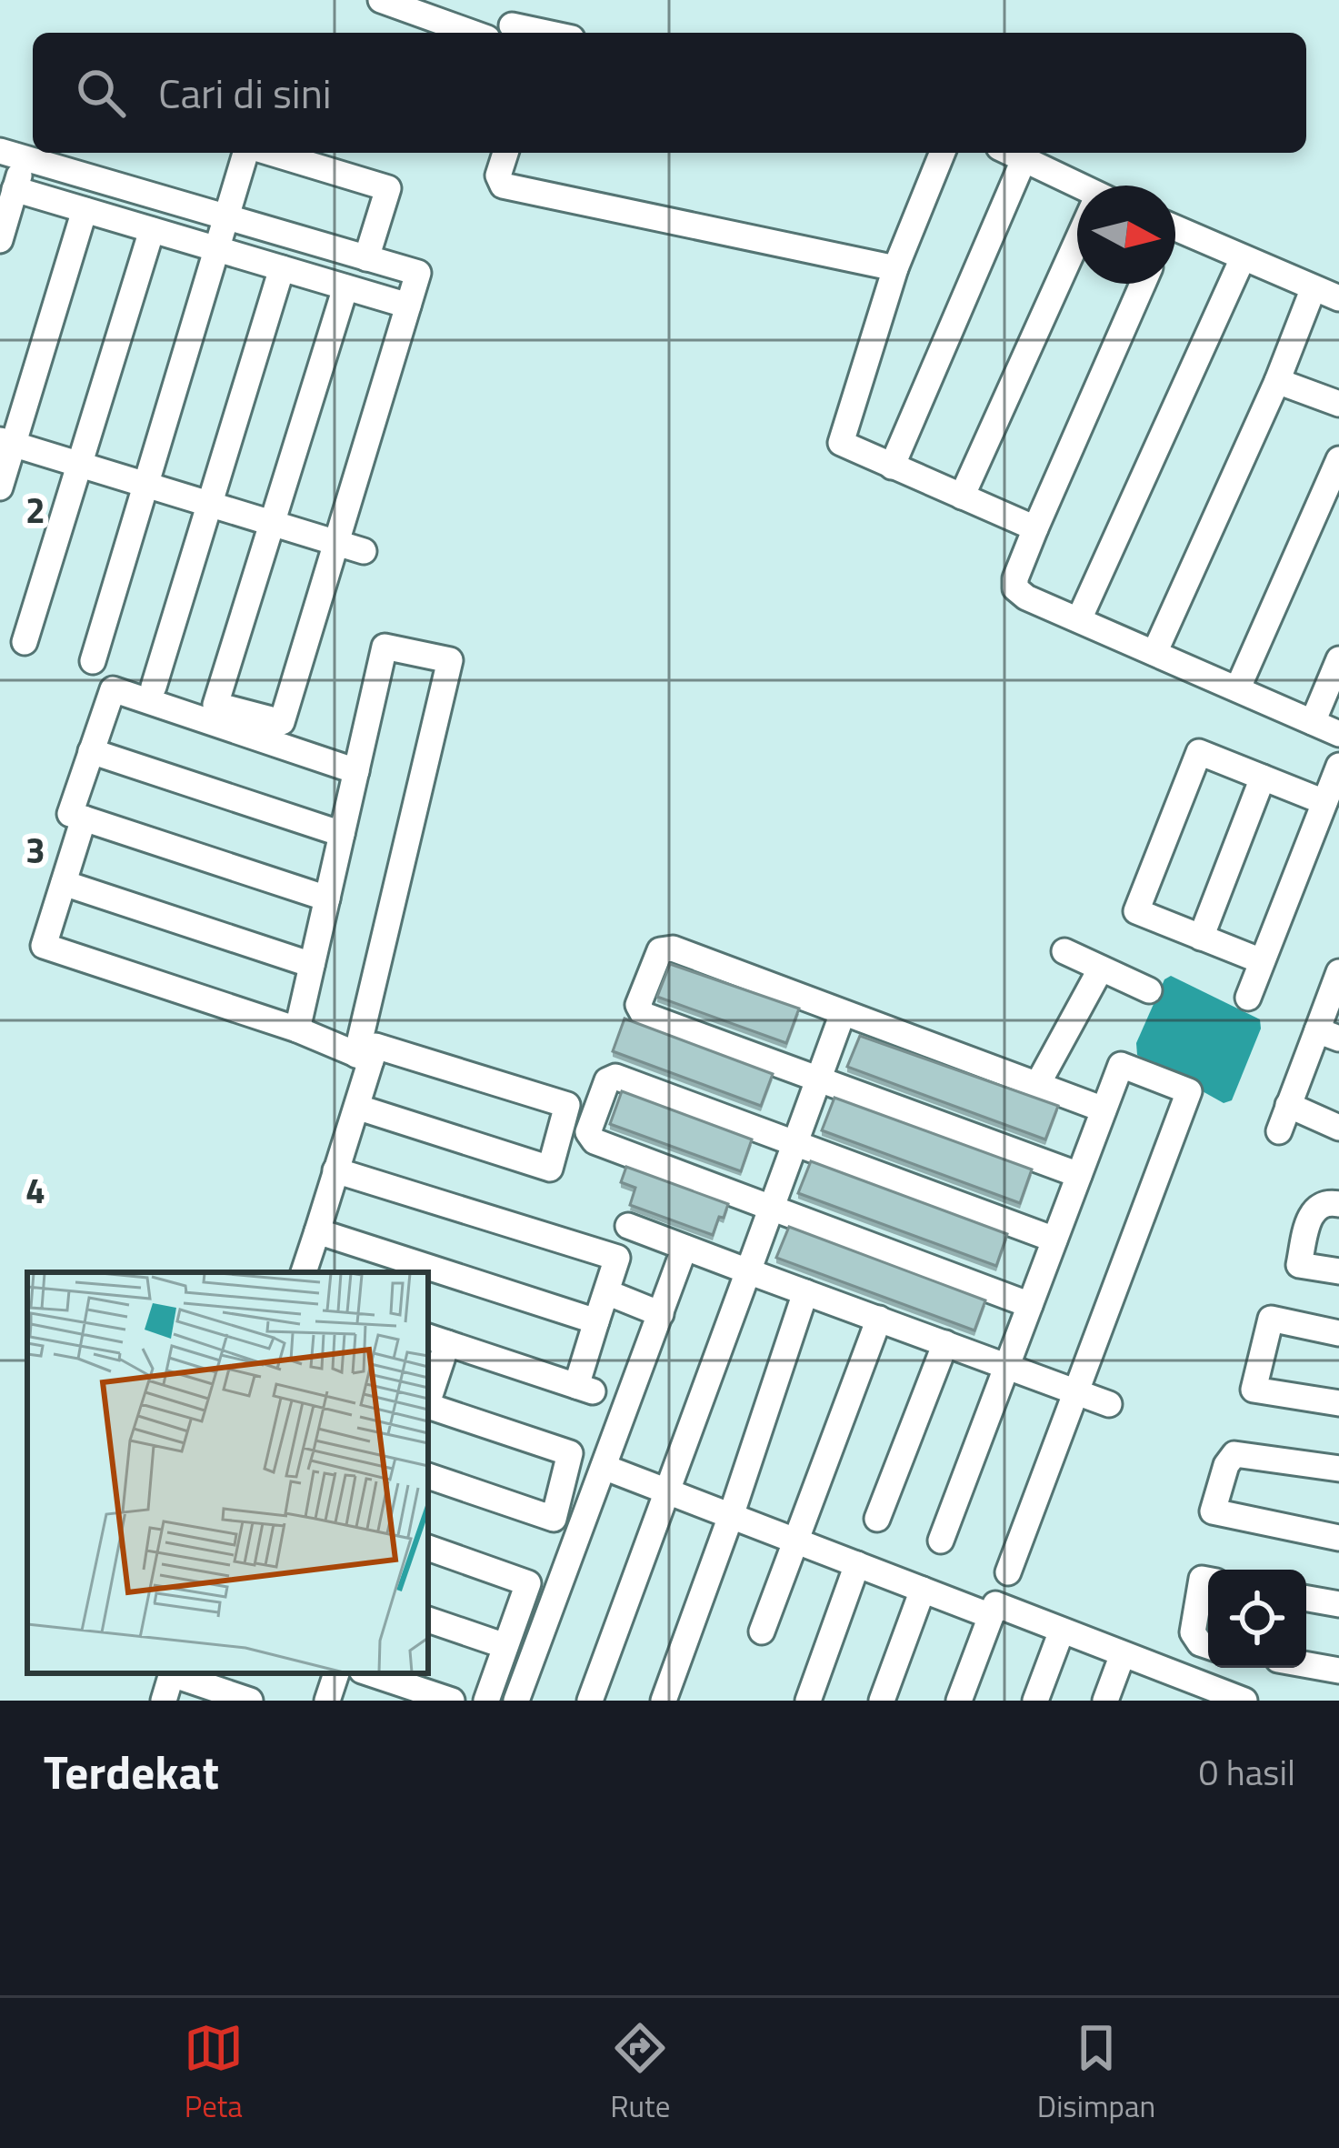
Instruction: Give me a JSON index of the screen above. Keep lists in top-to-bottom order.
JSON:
{
  "north": "right",
  "page": {
    "search": "Cari di sini",
    "heading": ["Terdekat", "0 hasil"],
    "nav": ["Peta", "Rute", "Disimpan"]
  },
  "grid": {
    "rows": ["2", "3", "4"]
  }
}
